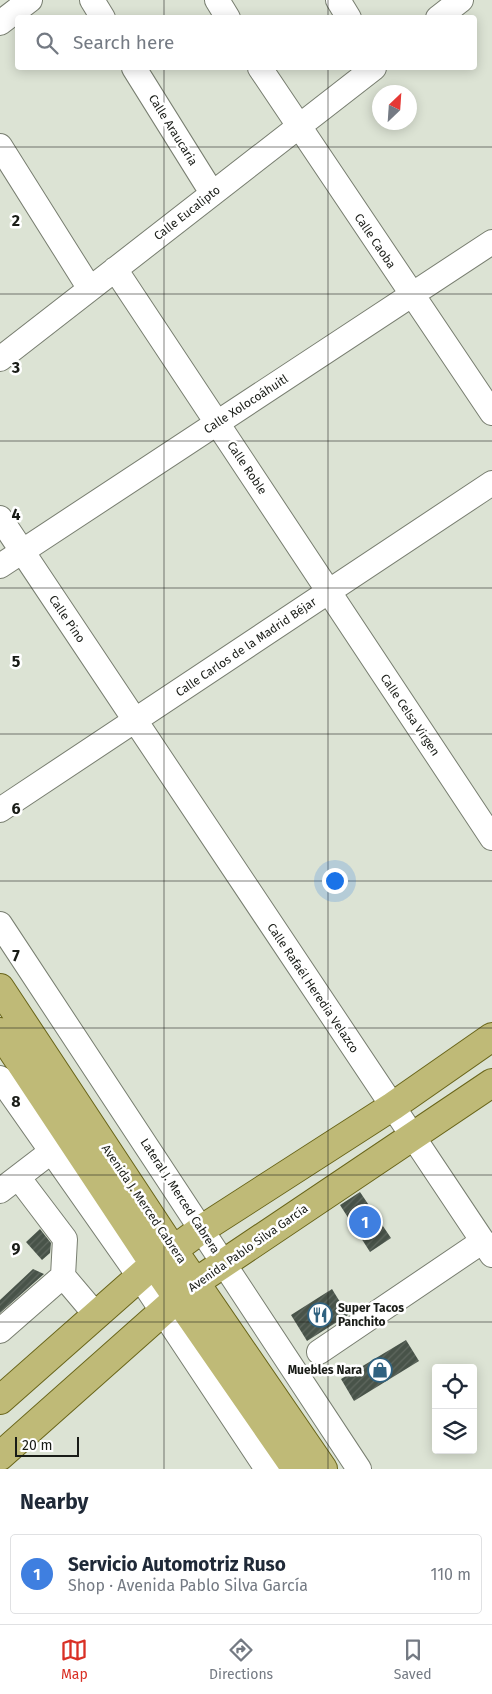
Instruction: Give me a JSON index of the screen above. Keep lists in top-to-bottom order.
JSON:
{
  "streets": {
    "main road": ["Avenida J. Merced Cabrera", "Avenida Pablo Silva García"],
    "street": [
      "Calle Araucaria",
      "Calle Eucalipto",
      "Calle Caoba",
      "Calle Xolocoáhuitl",
      "Calle Roble",
      "Calle Pino",
      "Calle Carlos de la Madrid Béjar",
      "Calle Celsa Virgen",
      "Calle Rafaél Heredia Velazco",
      "Lateral J. Merced Cabrera"
    ]
  },
  "crossings": [
    ["Calle Araucaria", "Calle Eucalipto"],
    ["Calle Eucalipto", "Calle Caoba"],
    ["Calle Eucalipto", "Calle Roble"],
    ["Calle Caoba", "Calle Xolocoáhuitl"],
    ["Calle Xolocoáhuitl", "Calle Roble"],
    ["Calle Xolocoáhuitl", "Calle Pino"],
    ["Calle Roble", "Calle Carlos de la Madrid Béjar"],
    ["Calle Roble", "Calle Celsa Virgen"],
    ["Calle Pino", "Calle Carlos de la Madrid Béjar"],
    ["Calle Pino", "Calle Rafaél Heredia Velazco"],
    ["Calle Carlos de la Madrid Béjar", "Calle Celsa Virgen"],
    ["Calle Carlos de la Madrid Béjar", "Calle Rafaél Heredia Velazco"],
    ["Calle Rafaél Heredia Velazco", "Avenida Pablo Silva García"],
    ["Lateral J. Merced Cabrera", "Avenida Pablo Silva García"],
    ["Avenida J. Merced Cabrera", "Avenida Pablo Silva García"]
  ],
  "places": {
    "restaurant": ["Super Tacos Panchito"],
    "shop": ["Muebles Nara"]
  },
  "scale_bar": "20 m",
  "north": "top right",
  "page": {
    "search": "Search here",
    "pins": "1",
    "scale": "20 m",
    "heading": "Nearby",
    "list": [
      {
        "mark": "1",
        "name": "Servicio Automotriz Ruso",
        "note": "Shop · Avenida Pablo Silva García",
        "value": "110 m"
      }
    ],
    "nav": ["Map", "Directions", "Saved"]
  },
  "grid": {
    "rows": [
      "2",
      "3",
      "4",
      "5",
      "6",
      "7",
      "8",
      "9"
    ]
  }
}
